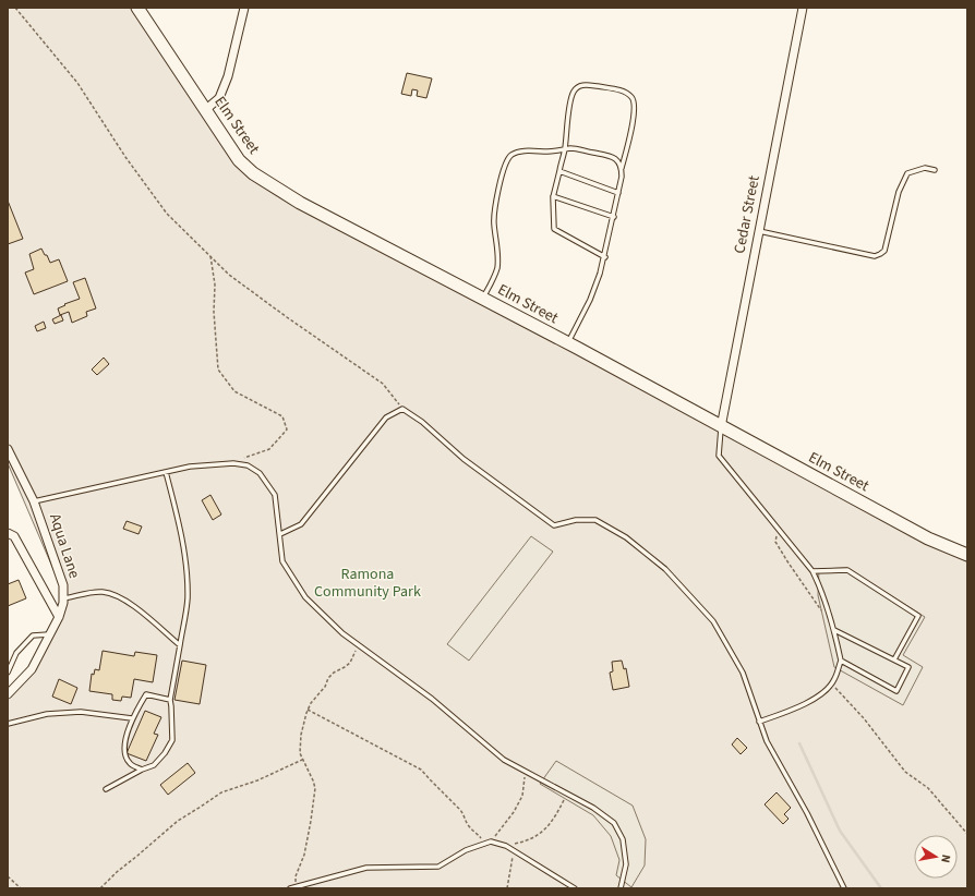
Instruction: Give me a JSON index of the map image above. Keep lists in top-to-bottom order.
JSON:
{
  "streets": {
    "street": ["Elm Street", "Cedar Street", "Aqua Lane"]
  },
  "crossings": [
    ["Elm Street", "Cedar Street"]
  ],
  "parks": ["Ramona Community Park"],
  "north": "right"
}
